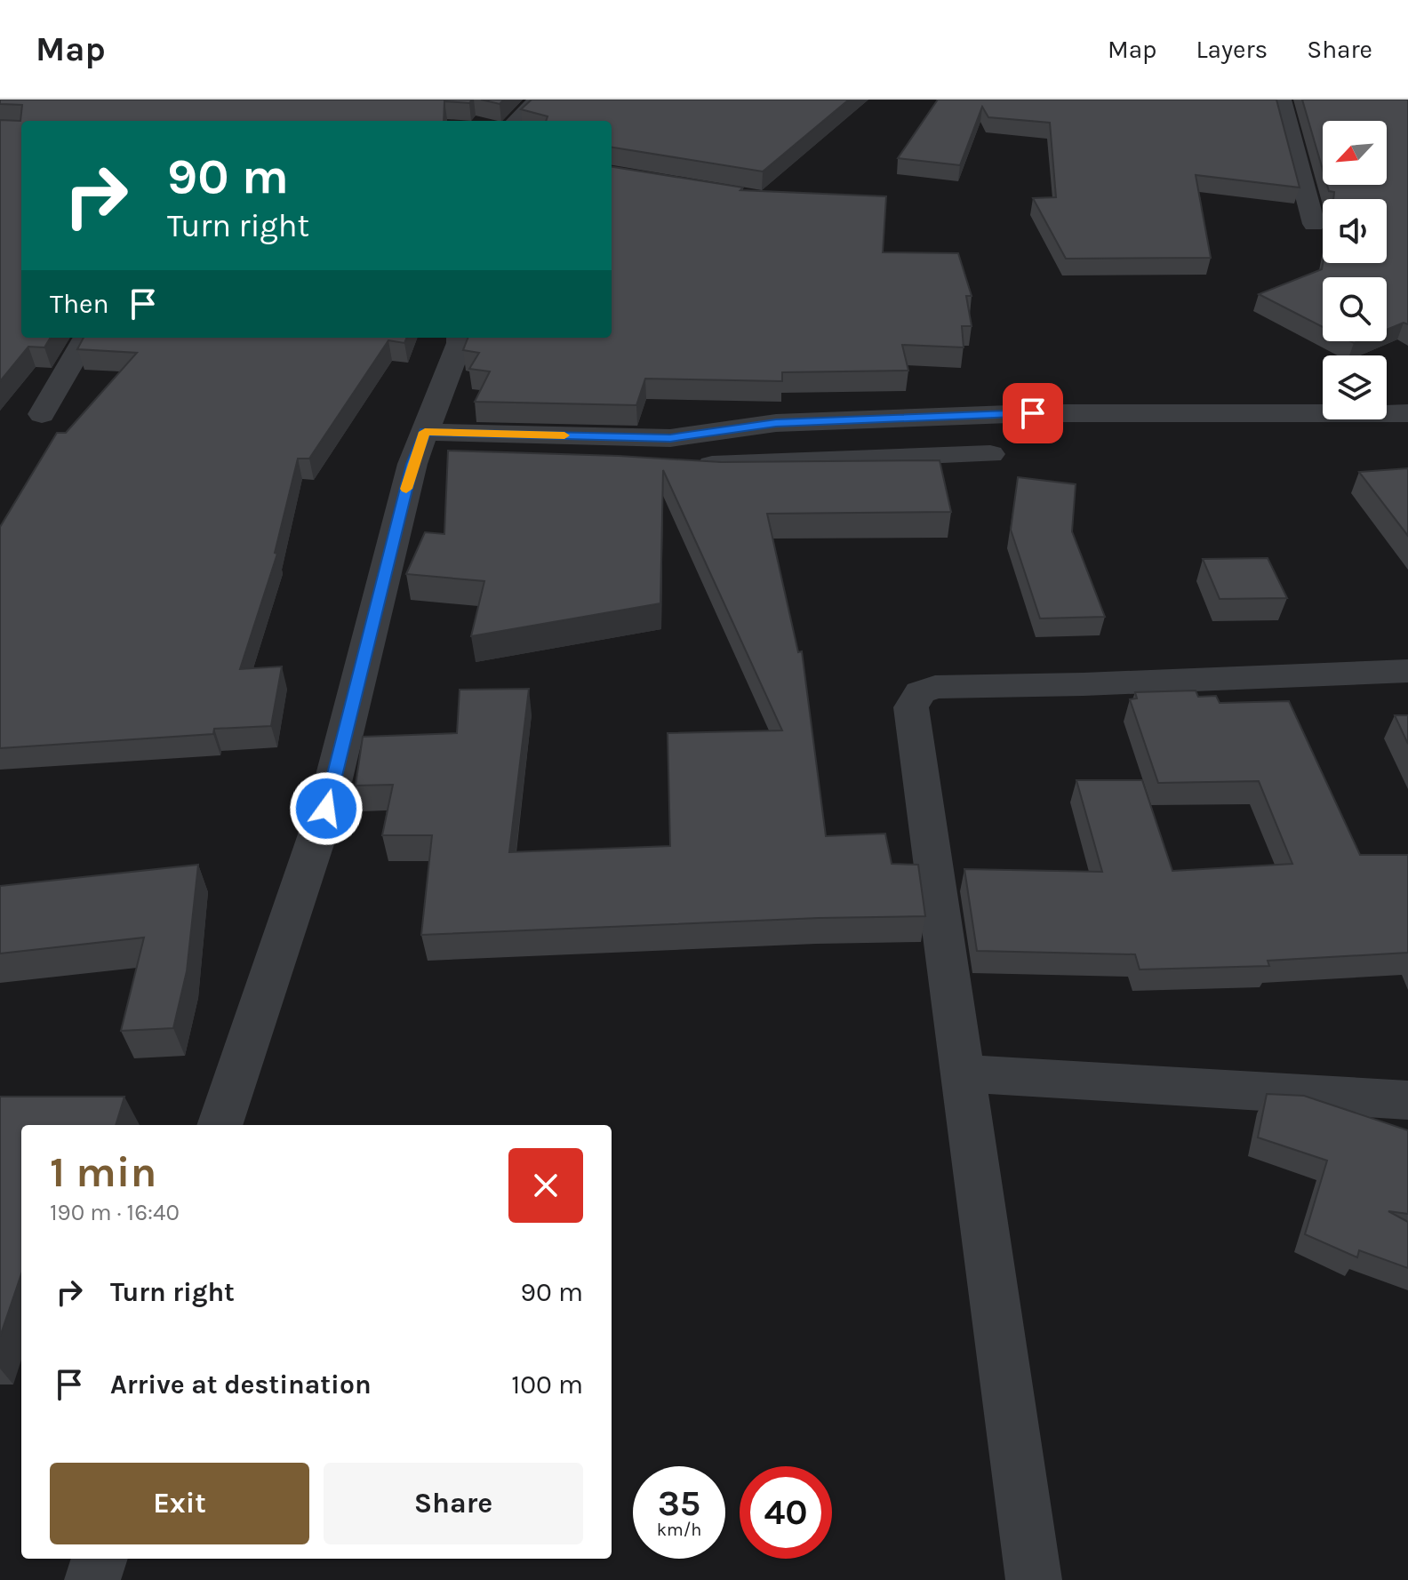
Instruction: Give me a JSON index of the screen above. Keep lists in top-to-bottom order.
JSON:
{
  "north": "bottom left",
  "page": {
    "header": "Map",
    "nav": ["Map", "Layers", "Share"],
    "turn": ["90 m", "Turn right"],
    "then": "Then",
    "heading": ["1 min", "190 m · 16:40"],
    "list": [
      {
        "name": "Turn right",
        "value": "90 m"
      },
      {
        "name": "Arrive at destination",
        "value": "100 m"
      }
    ],
    "buttons": ["Exit", "Share"],
    "speed": "35 km/h",
    "limit": "40"
  }
}
